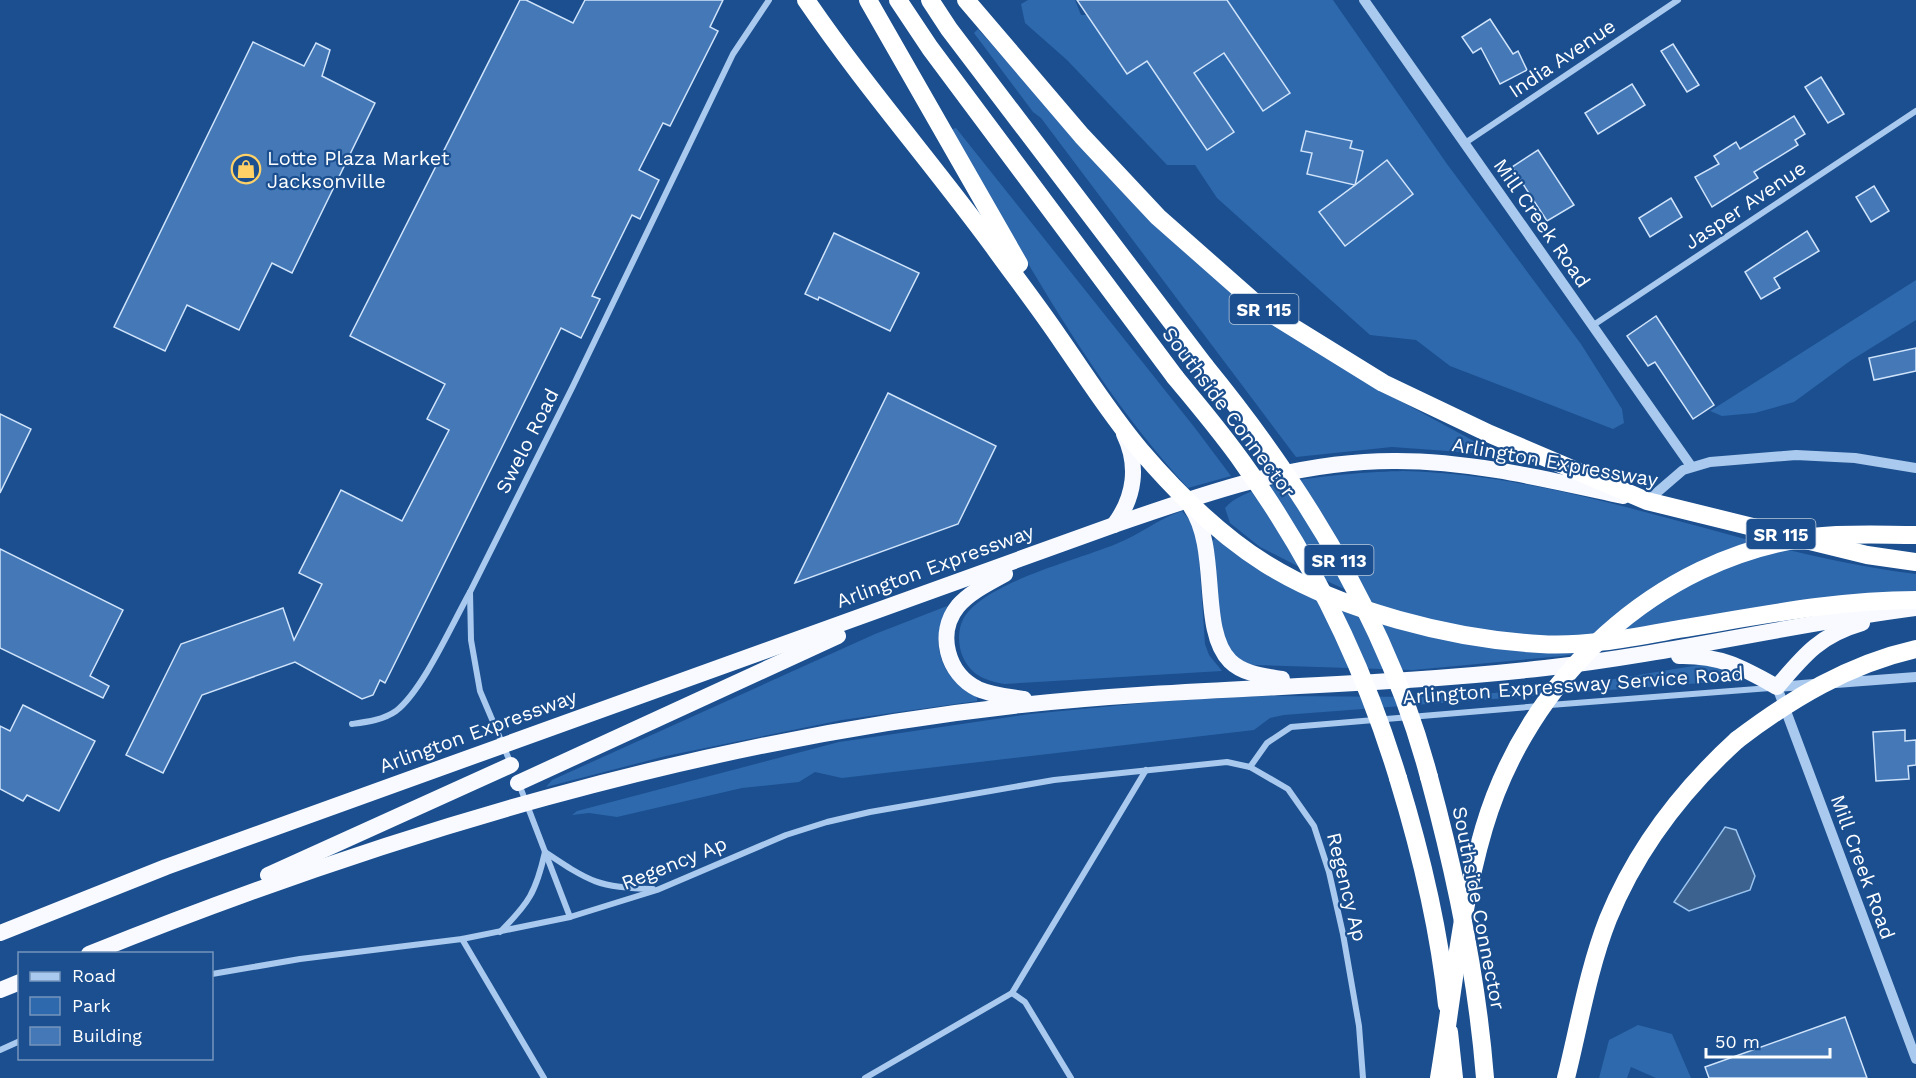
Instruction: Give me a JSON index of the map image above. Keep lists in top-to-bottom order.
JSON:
{
  "streets": {
    "highway": [
      "SR 115",
      "Southside Connector",
      "Arlington Expressway",
      "SR 113"
    ],
    "street": [
      "India Avenue",
      "Jasper Avenue",
      "Mill Creek Road",
      "Swelo Road",
      "Arlington Expressway Service Road",
      "Regency Ap"
    ]
  },
  "crossings": [
    ["India Avenue", "Mill Creek Road"],
    ["Jasper Avenue", "Mill Creek Road"],
    ["Mill Creek Road", "Arlington Expressway Service Road"],
    ["SR 115", "Arlington Expressway"],
    ["Swelo Road", "Arlington Expressway"],
    ["Swelo Road", "Regency Ap"],
    ["Arlington Expressway Service Road", "Regency Ap"]
  ],
  "places": {
    "shop": ["Lotte Plaza Market Jacksonville"]
  },
  "legend": ["Road", "Park", "Building"],
  "scale_bar": "50 m"
}
